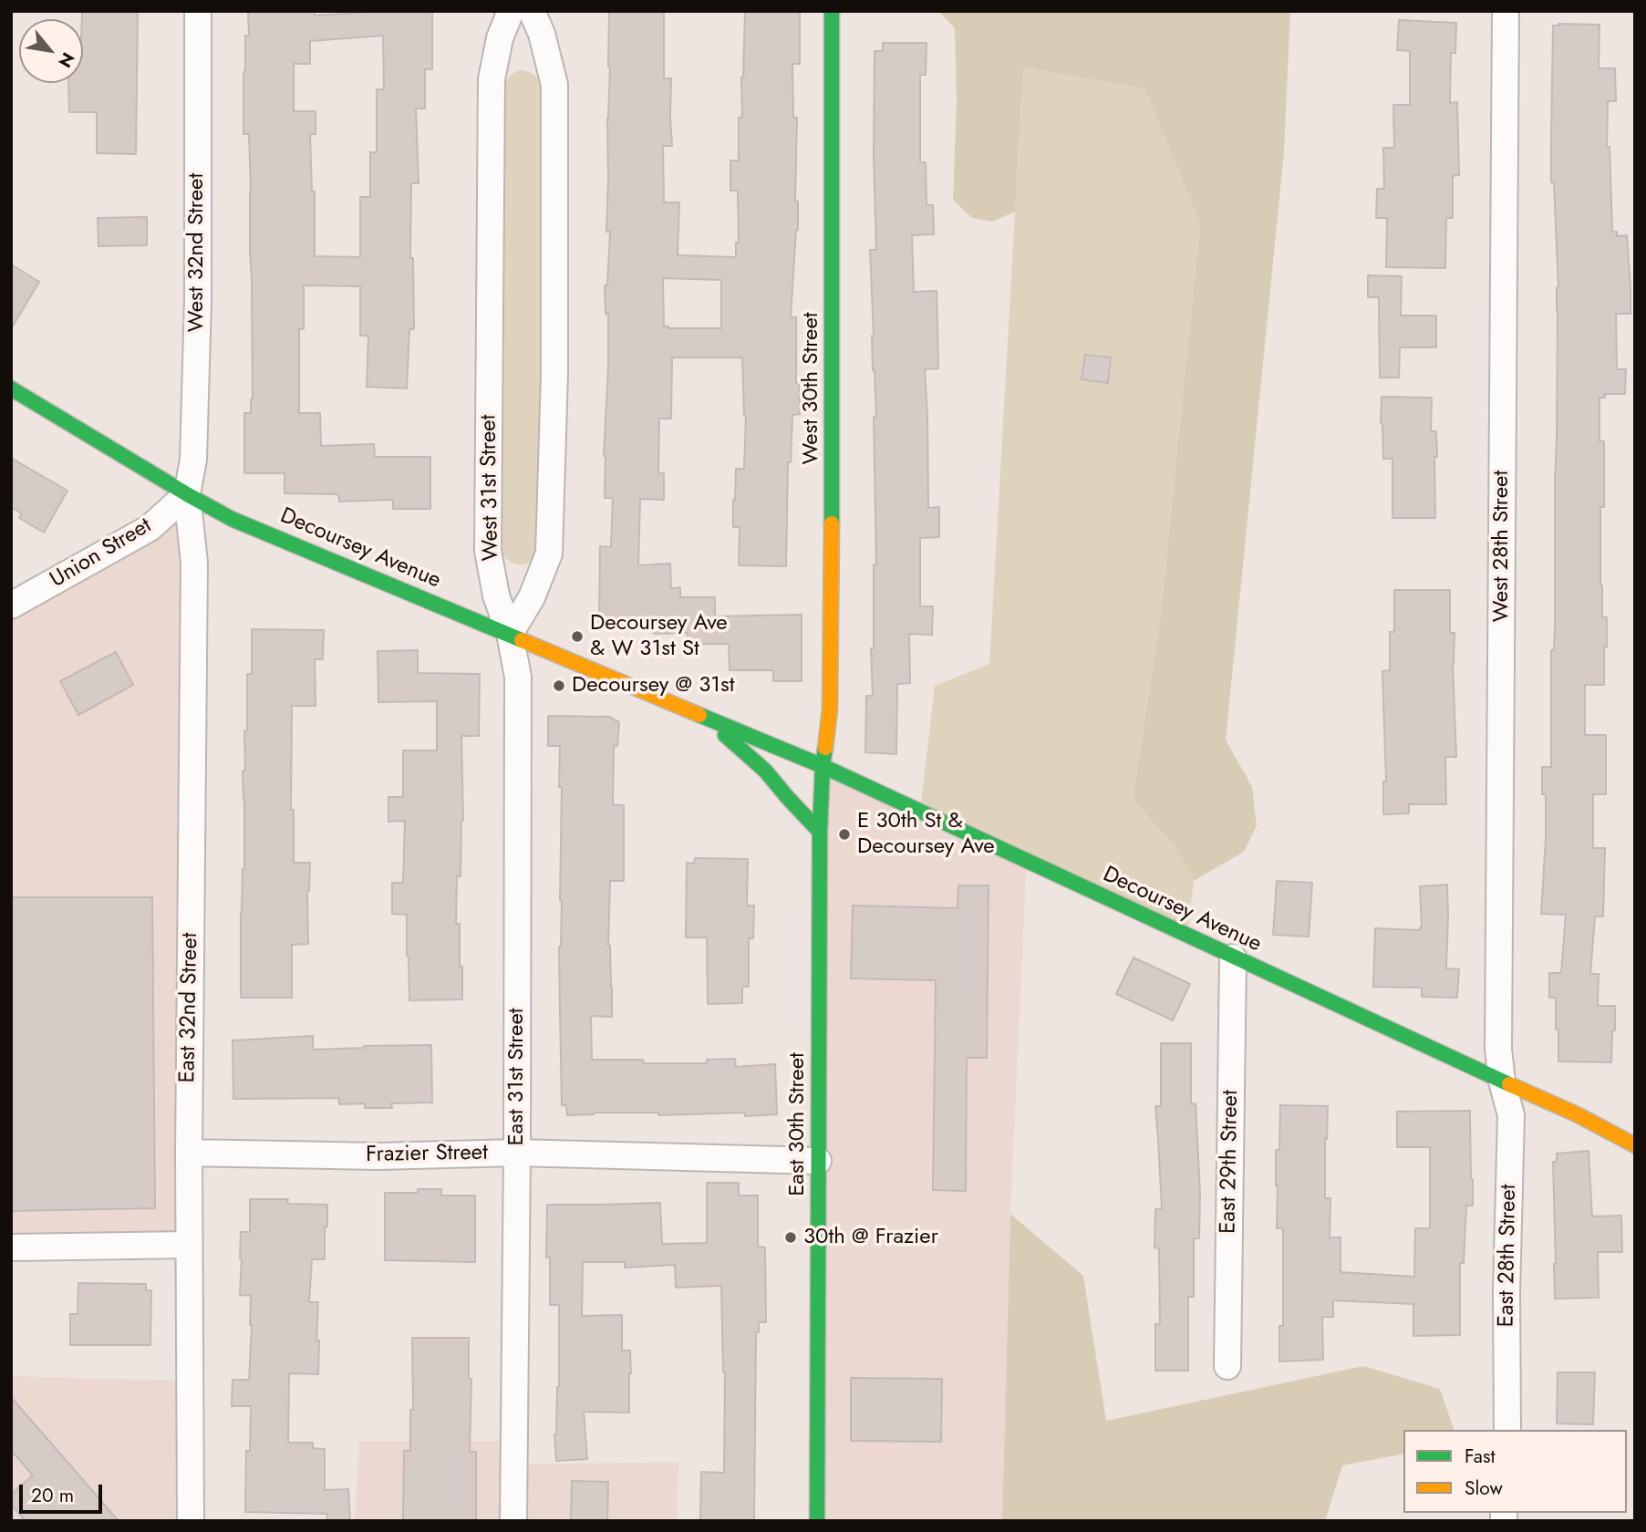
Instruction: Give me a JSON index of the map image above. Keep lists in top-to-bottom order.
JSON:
{
  "streets": {
    "main road": ["West 30th Street", "Decoursey Avenue", "East 30th Street"],
    "street": [
      "West 32nd Street",
      "West 31st Street",
      "West 28th Street",
      "Union Street",
      "East 32nd Street",
      "East 31st Street",
      "Frazier Street",
      "East 29th Street",
      "East 28th Street"
    ]
  },
  "crossings": [
    ["West 32nd Street", "Decoursey Avenue"],
    ["West 32nd Street", "Union Street"],
    ["West 32nd Street", "East 32nd Street"],
    ["West 30th Street", "Decoursey Avenue"],
    ["West 30th Street", "East 30th Street"],
    ["West 31st Street", "Decoursey Avenue"],
    ["West 31st Street", "East 31st Street"],
    ["West 28th Street", "Decoursey Avenue"],
    ["West 28th Street", "East 28th Street"],
    ["Decoursey Avenue", "Union Street"],
    ["Decoursey Avenue", "East 32nd Street"],
    ["Decoursey Avenue", "East 31st Street"],
    ["Decoursey Avenue", "East 30th Street"],
    ["Decoursey Avenue", "East 29th Street"],
    ["Decoursey Avenue", "East 28th Street"],
    ["Union Street", "East 32nd Street"],
    ["East 32nd Street", "Frazier Street"],
    ["East 31st Street", "Frazier Street"],
    ["East 30th Street", "Frazier Street"]
  ],
  "places": [
    "Decoursey Ave & W 31st St",
    "Decoursey @ 31st",
    "E 30th St & Decoursey Ave",
    "30th @ Frazier"
  ],
  "legend": ["Fast", "Slow"],
  "scale_bar": "20 m",
  "north": "bottom right"
}
